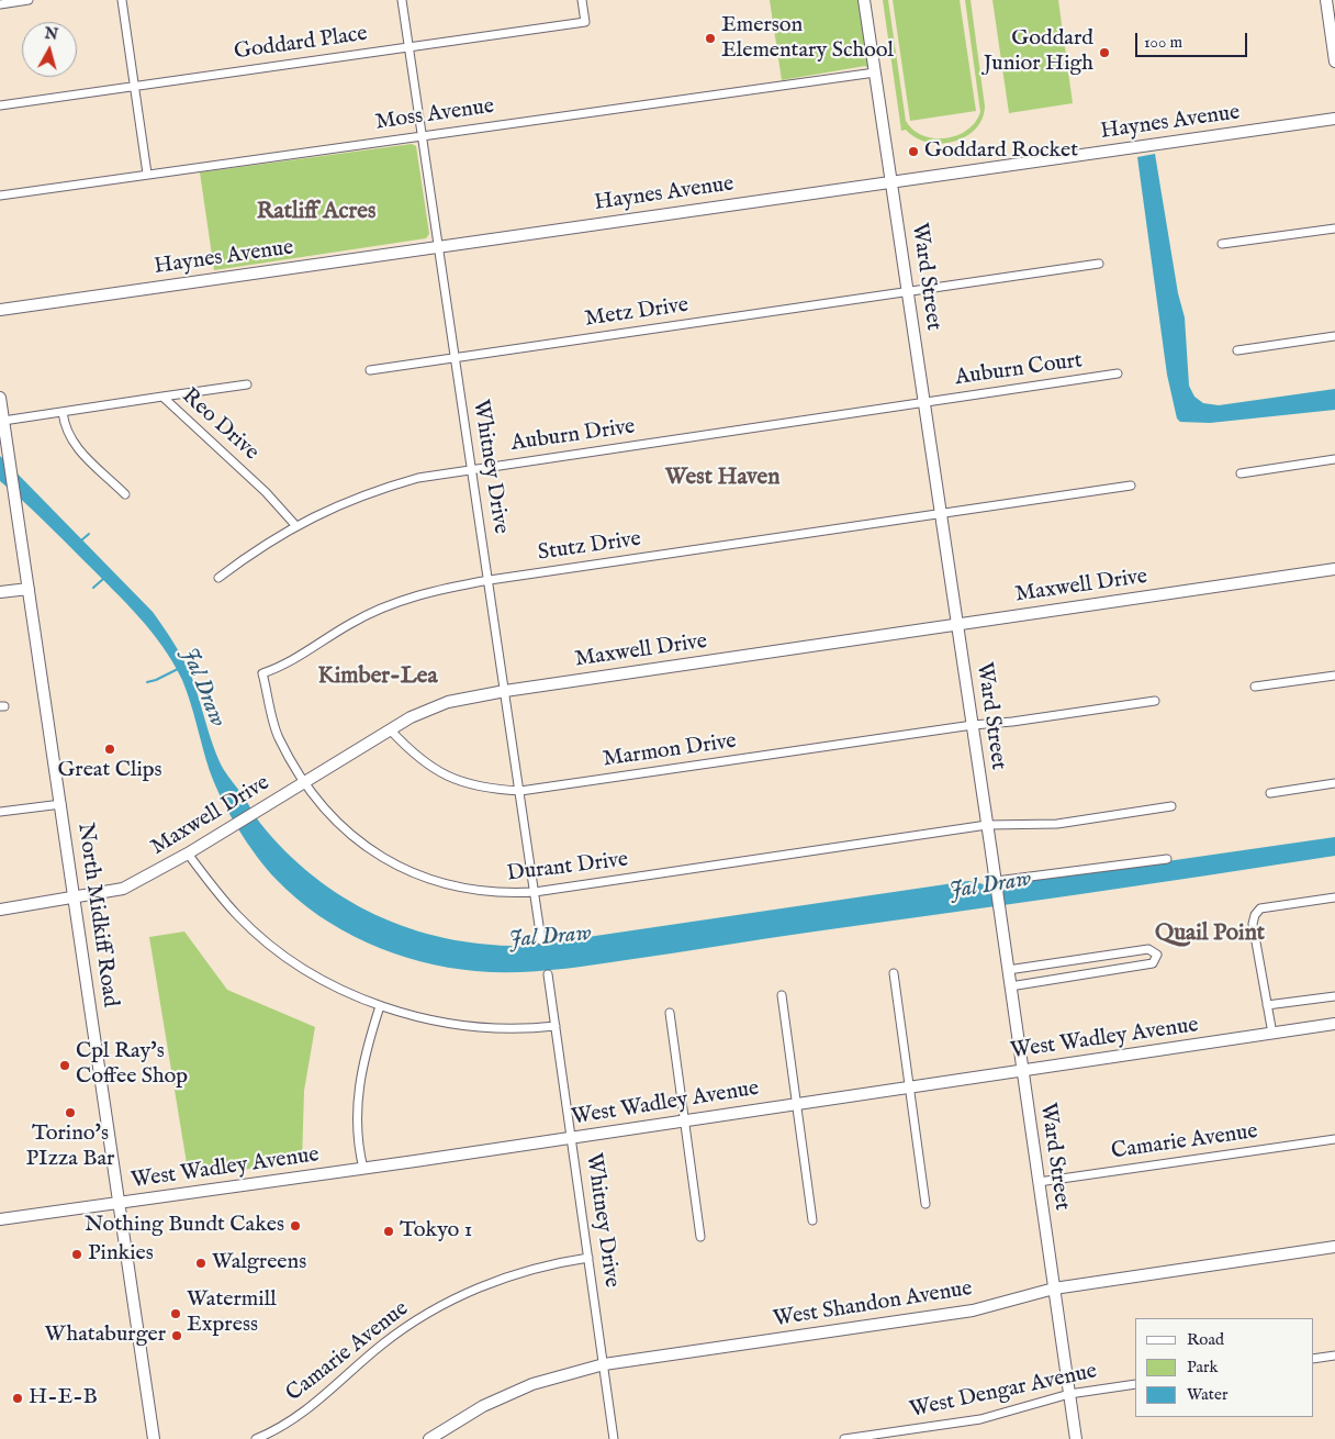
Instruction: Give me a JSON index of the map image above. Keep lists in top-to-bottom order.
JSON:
{
  "streets": {
    "street": [
      "Goddard Place",
      "Moss Avenue",
      "Haynes Avenue",
      "Ward Street",
      "Metz Drive",
      "Auburn Court",
      "Reo Drive",
      "Auburn Drive",
      "Whitney Drive",
      "Stutz Drive",
      "Maxwell Drive",
      "Marmon Drive",
      "Durant Drive",
      "North Midkiff Road",
      "West Wadley Avenue",
      "Camarie Avenue",
      "West Shandon Avenue",
      "West Dengar Avenue"
    ]
  },
  "crossings": [
    ["Goddard Place", "Whitney Drive"],
    ["Moss Avenue", "Ward Street"],
    ["Moss Avenue", "Whitney Drive"],
    ["Haynes Avenue", "Ward Street"],
    ["Haynes Avenue", "Whitney Drive"],
    ["Ward Street", "Metz Drive"],
    ["Ward Street", "Auburn Court"],
    ["Ward Street", "Auburn Drive"],
    ["Ward Street", "Stutz Drive"],
    ["Ward Street", "Maxwell Drive"],
    ["Ward Street", "Marmon Drive"],
    ["Ward Street", "Durant Drive"],
    ["Ward Street", "West Wadley Avenue"],
    ["Ward Street", "Camarie Avenue"],
    ["Ward Street", "West Shandon Avenue"],
    ["Ward Street", "West Dengar Avenue"],
    ["Metz Drive", "Whitney Drive"],
    ["Auburn Court", "Auburn Drive"],
    ["Reo Drive", "Auburn Drive"],
    ["Reo Drive", "North Midkiff Road"],
    ["Auburn Drive", "Whitney Drive"],
    ["Whitney Drive", "Stutz Drive"],
    ["Whitney Drive", "Maxwell Drive"],
    ["Whitney Drive", "Marmon Drive"],
    ["Whitney Drive", "Durant Drive"],
    ["Whitney Drive", "West Wadley Avenue"],
    ["Whitney Drive", "Camarie Avenue"],
    ["Whitney Drive", "West Shandon Avenue"],
    ["Stutz Drive", "Durant Drive"],
    ["Maxwell Drive", "Marmon Drive"],
    ["Maxwell Drive", "Durant Drive"],
    ["Maxwell Drive", "North Midkiff Road"],
    ["North Midkiff Road", "West Wadley Avenue"]
  ],
  "districts": [
    "Ratliff Acres",
    "West Haven",
    "Kimber-Lea",
    "Quail Point"
  ],
  "water": ["Jal Draw"],
  "places": [
    "Emerson Elementary School",
    "Goddard Junior High",
    "Goddard Rocket",
    "Great Clips",
    "Cpl Ray's Coffee Shop",
    "Torino's PIzza Bar",
    "Nothing Bundt Cakes",
    "Tokyo 1",
    "Pinkies",
    "Walgreens",
    "Watermill Express",
    "Whataburger",
    "H-E-B"
  ],
  "legend": ["Road", "Park", "Water"],
  "scale_bar": "100 m",
  "north": "top"
}
